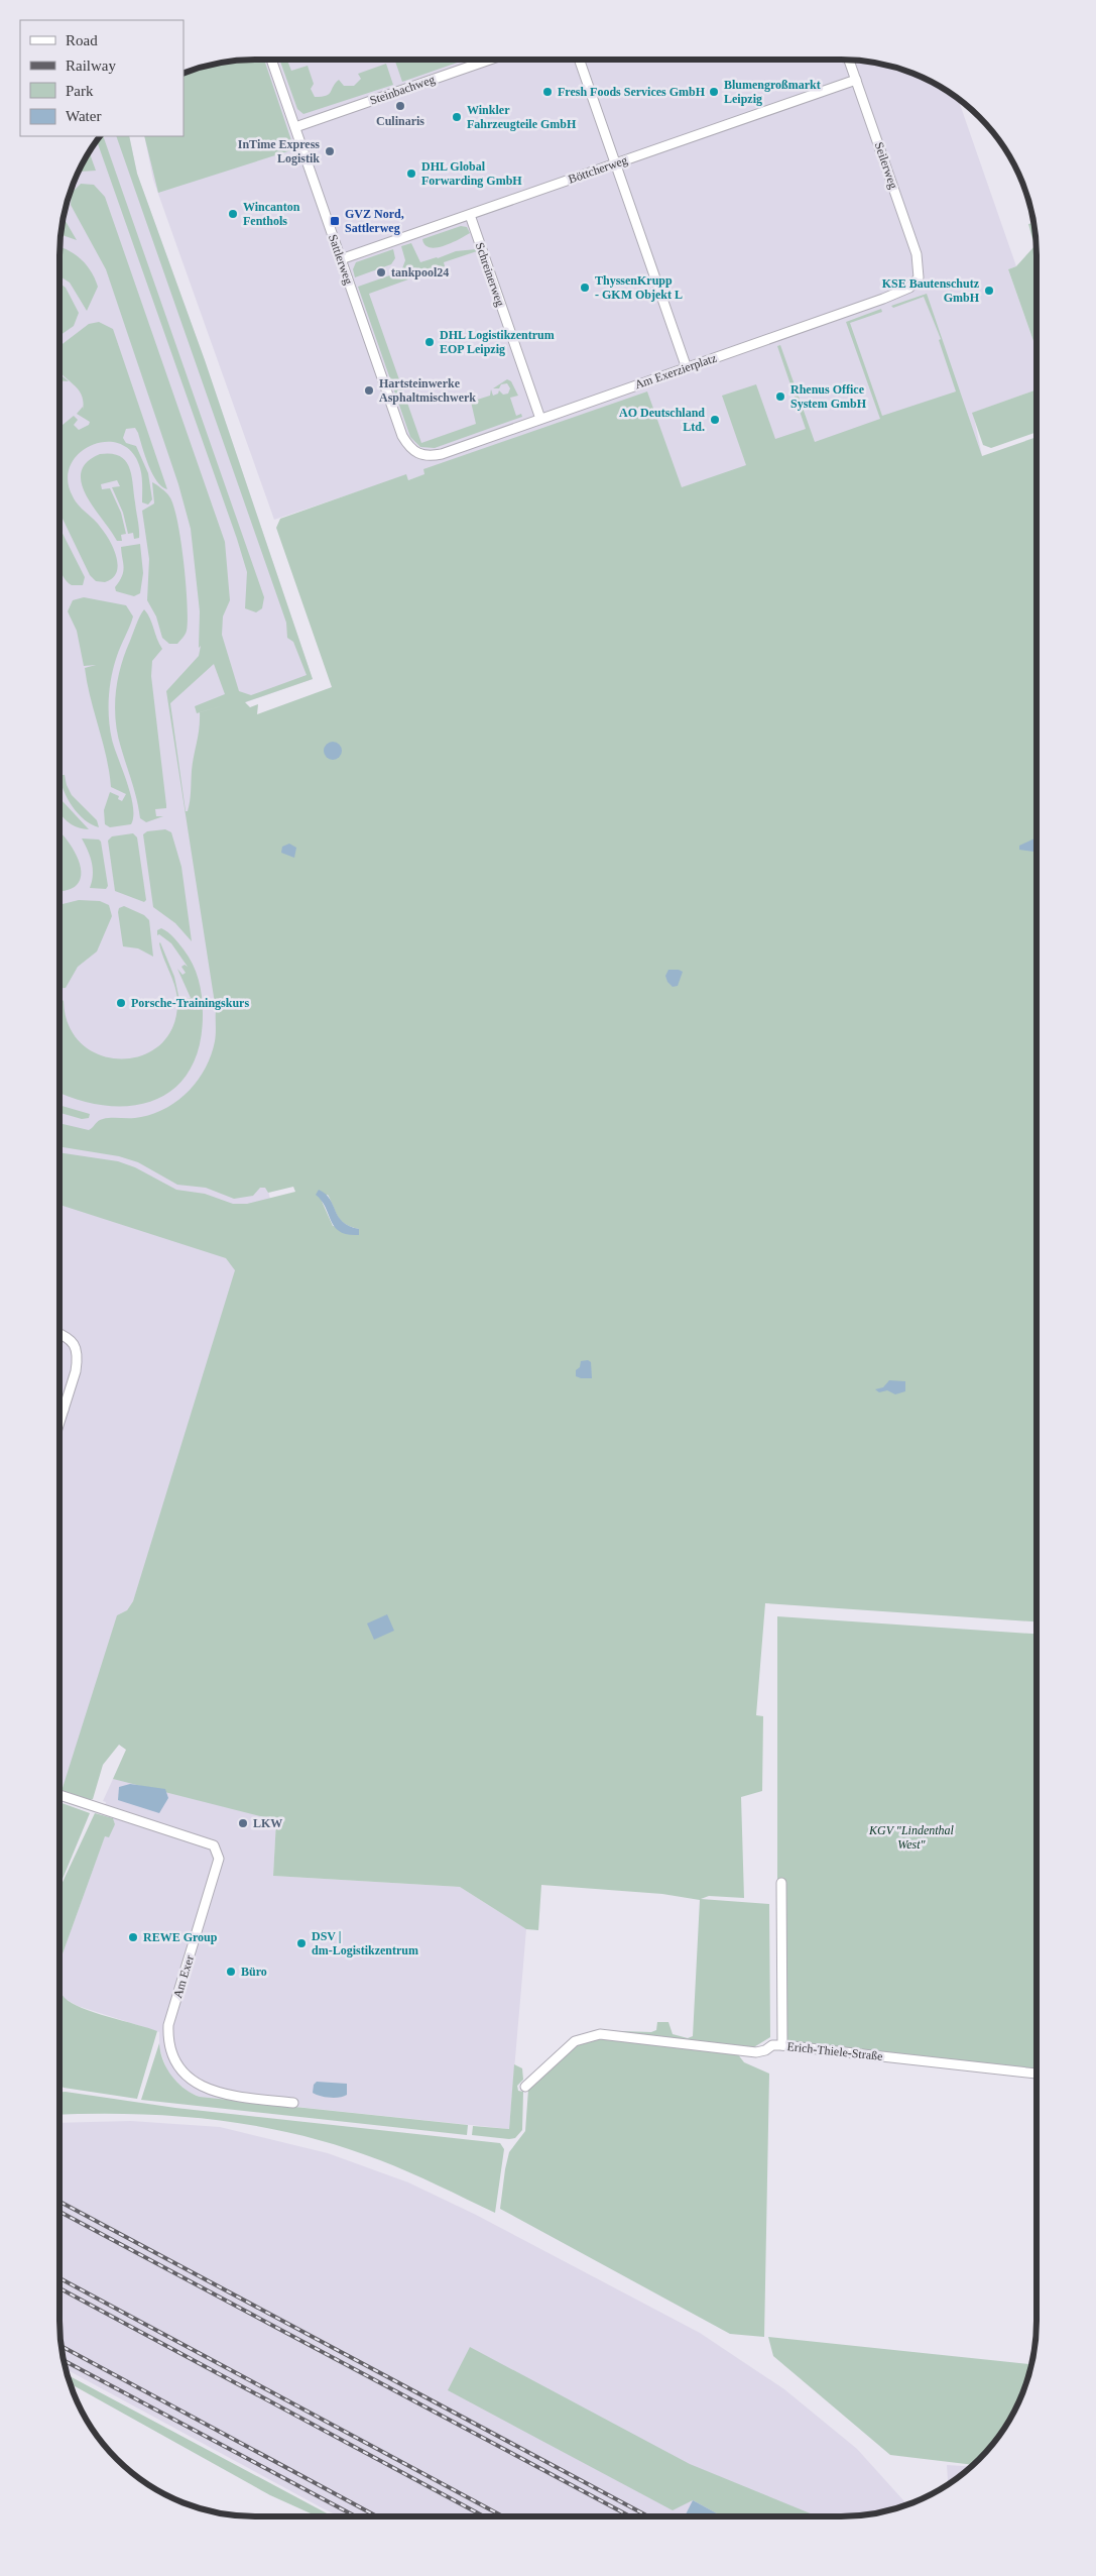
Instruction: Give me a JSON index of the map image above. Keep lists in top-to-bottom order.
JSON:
{
  "streets": {
    "street": [
      "Steinbachweg",
      "Seilerweg",
      "Böttcherweg",
      "Sattlerweg",
      "Schreinerweg",
      "Am Exerzierplatz",
      "Am Exer",
      "Erich-Thiele-Straße"
    ]
  },
  "crossings": [
    ["Steinbachweg", "Sattlerweg"],
    ["Seilerweg", "Böttcherweg"],
    ["Seilerweg", "Am Exerzierplatz"],
    ["Böttcherweg", "Sattlerweg"],
    ["Böttcherweg", "Schreinerweg"],
    ["Sattlerweg", "Am Exerzierplatz"],
    ["Schreinerweg", "Am Exerzierplatz"]
  ],
  "parks": ["KGV \"Lindenthal West\""],
  "places": {
    "other": [
      "Fresh Foods Services GmbH",
      "Blumengroßmarkt Leipzig",
      "Culinaris",
      "Winkler Fahrzeugteile GmbH",
      "InTime Express Logistik",
      "DHL Global Forwarding GmbH",
      "Wincanton Fenthols",
      "tankpool24",
      "ThyssenKrupp - GKM Objekt L",
      "KSE Bautenschutz GmbH",
      "DHL Logistikzentrum EOP Leipzig",
      "Hartsteinwerke Asphaltmischwerk",
      "Rhenus Office System GmbH",
      "AO Deutschland Ltd.",
      "Porsche-Trainingskurs",
      "LKW",
      "REWE Group",
      "DSV | dm-Logistikzentrum",
      "Büro"
    ],
    "transit": ["GVZ Nord, Sattlerweg"]
  },
  "legend": [
    "Road",
    "Railway",
    "Park",
    "Water"
  ]
}
